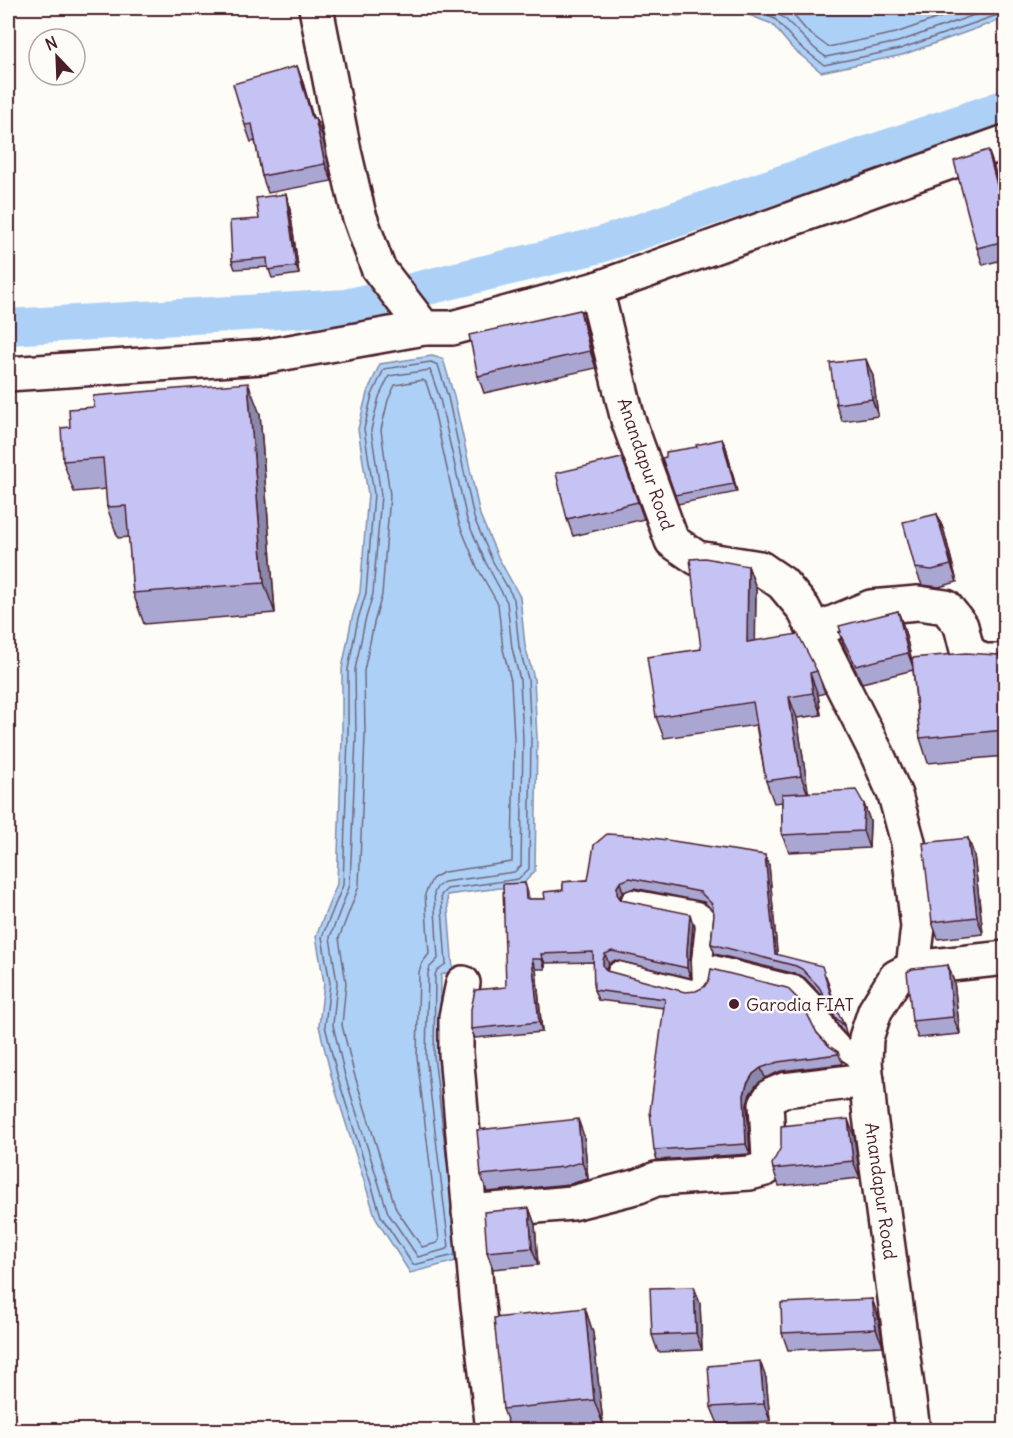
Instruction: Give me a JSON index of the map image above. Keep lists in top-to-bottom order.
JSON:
{
  "streets": {
    "street": ["Anandapur Road"]
  },
  "places": ["Garodia FIAT"],
  "north": "top left"
}
